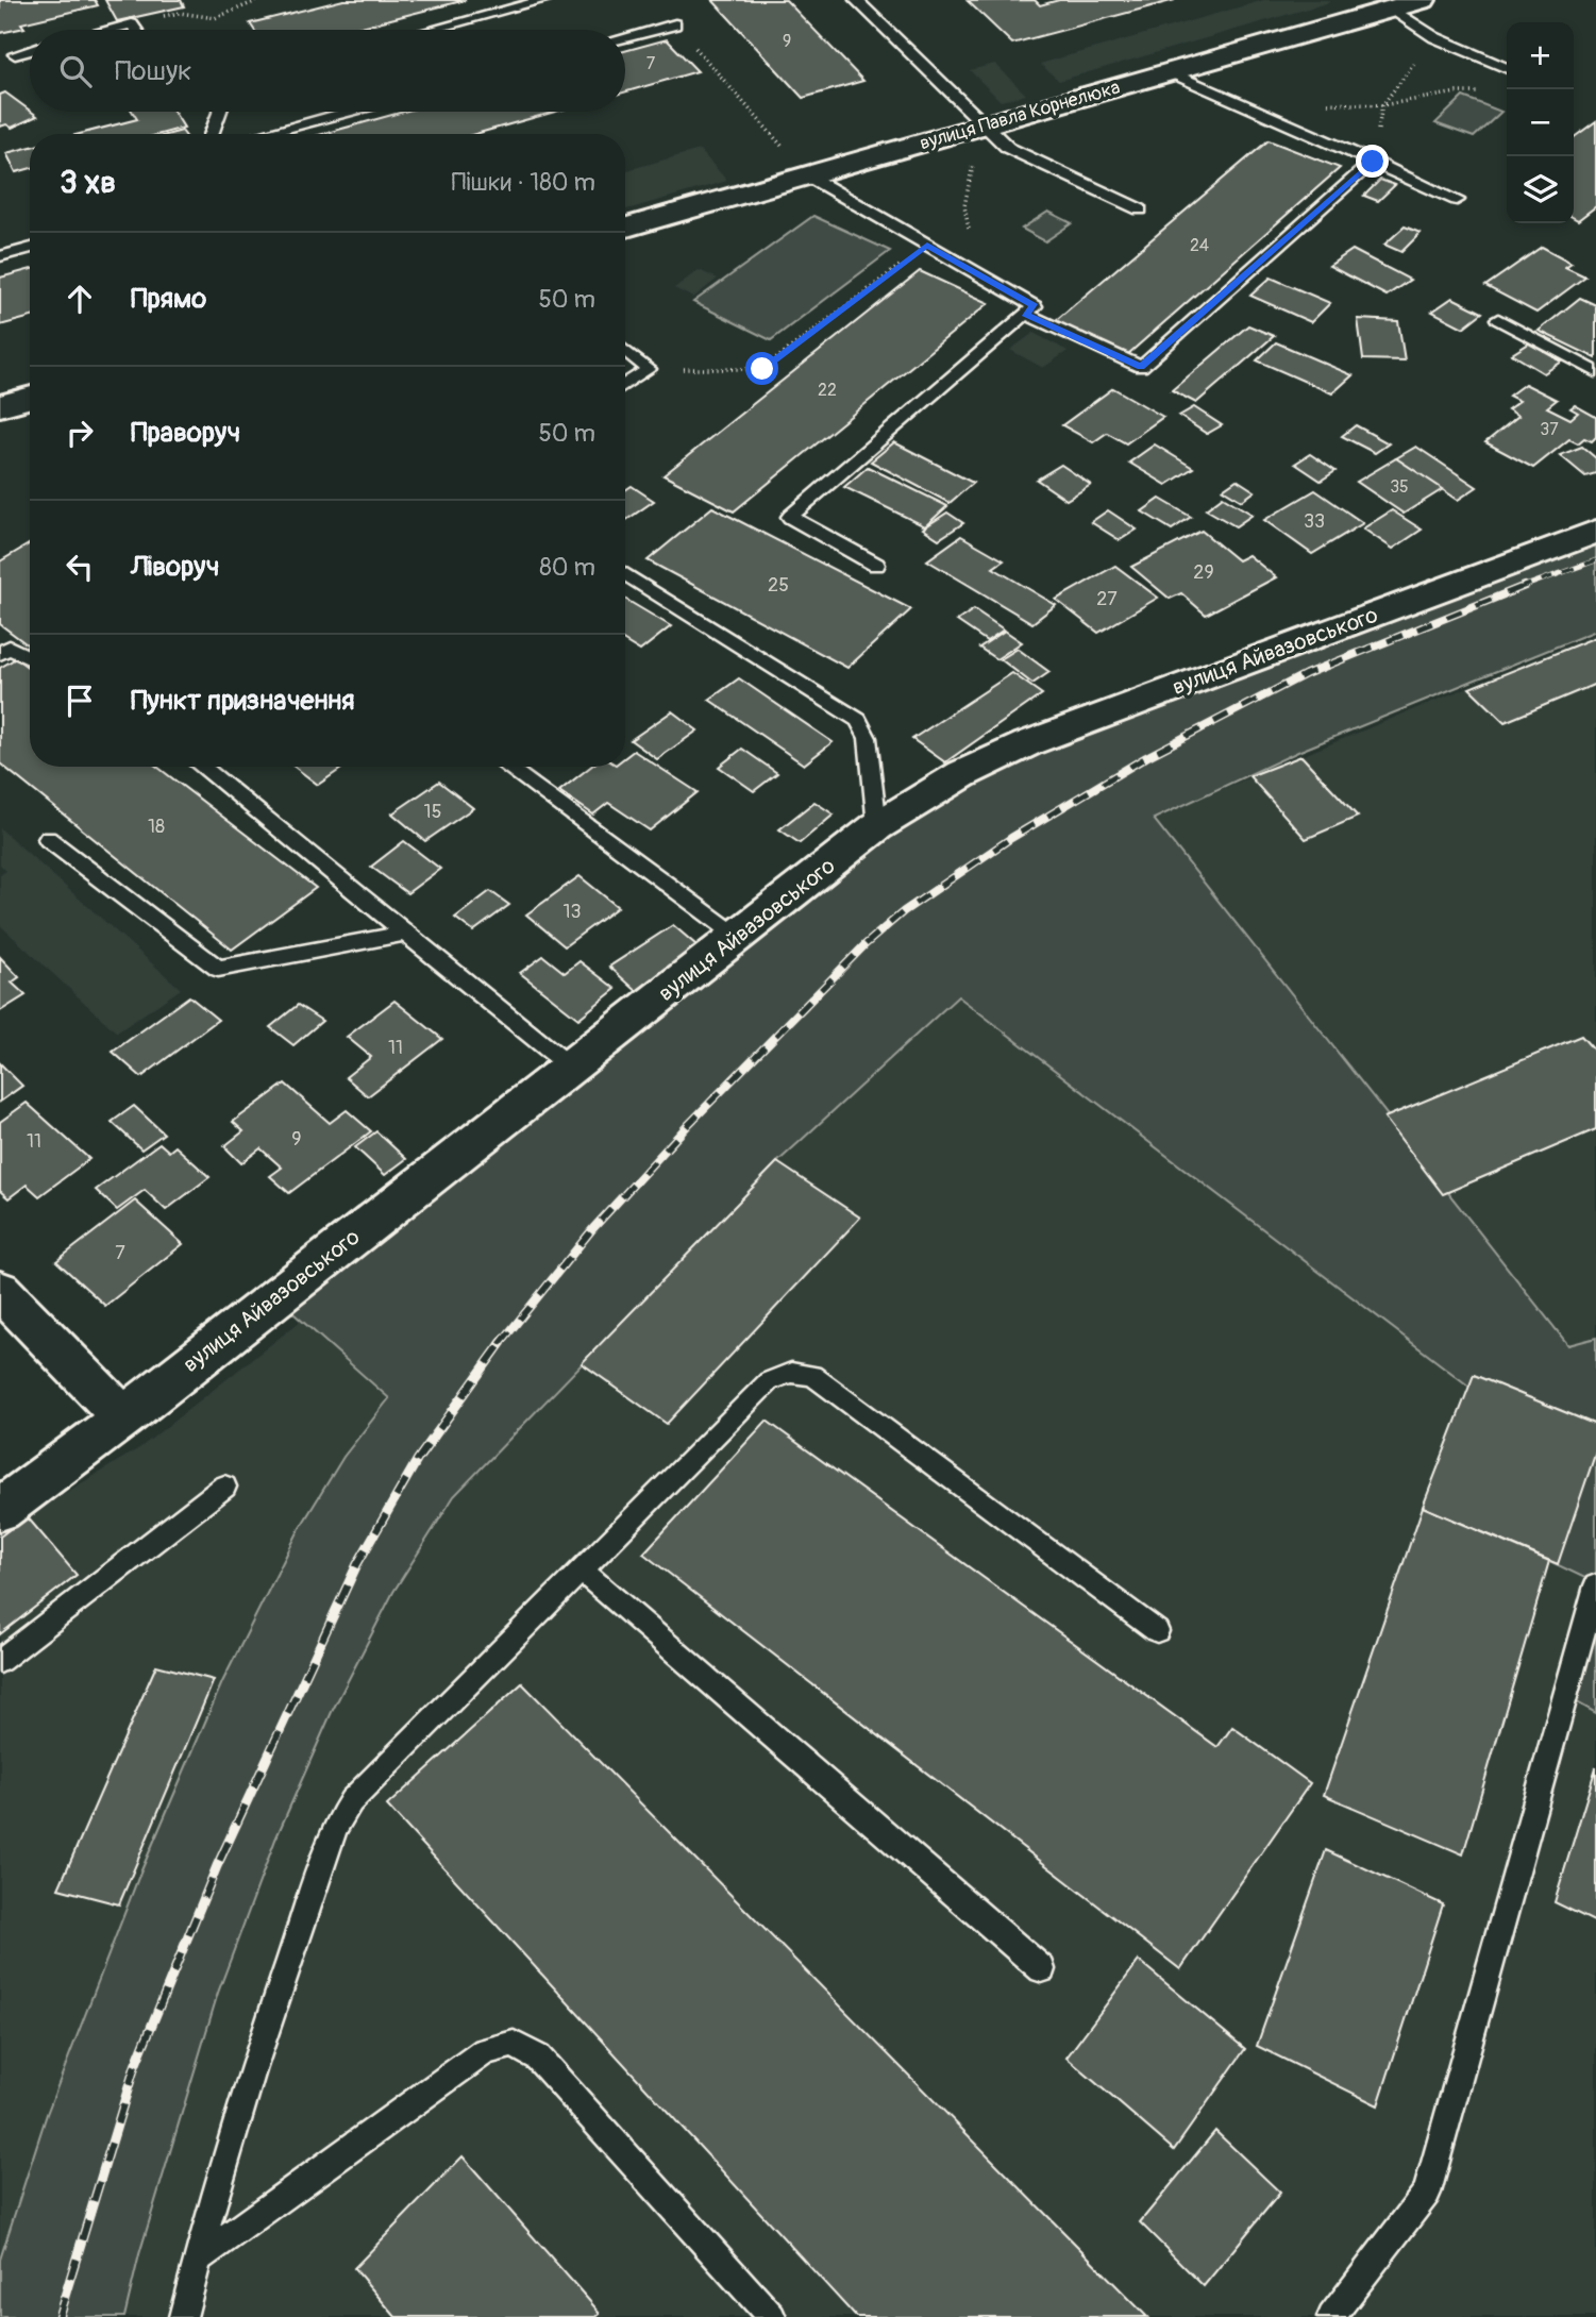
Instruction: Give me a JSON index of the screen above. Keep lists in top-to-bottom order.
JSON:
{
  "streets": {
    "street": ["вулиця Павла Корнелюка", "вулиця Айвазовського"]
  },
  "house_numbers": [
    "9",
    "7",
    "24",
    "22",
    "37",
    "35",
    "33",
    "29",
    "25",
    "27",
    "15",
    "18",
    "13",
    "11",
    "9",
    "11",
    "7"
  ],
  "page": {
    "map_buttons": ["+", "−"],
    "search": "Пошук",
    "heading": ["3 хв", "Пішки · 180 m"],
    "list": [
      ["Прямо", "50 m"],
      ["Праворуч", "50 m"],
      ["Ліворуч", "80 m"],
      "Пункт призначення"
    ]
  }
}
